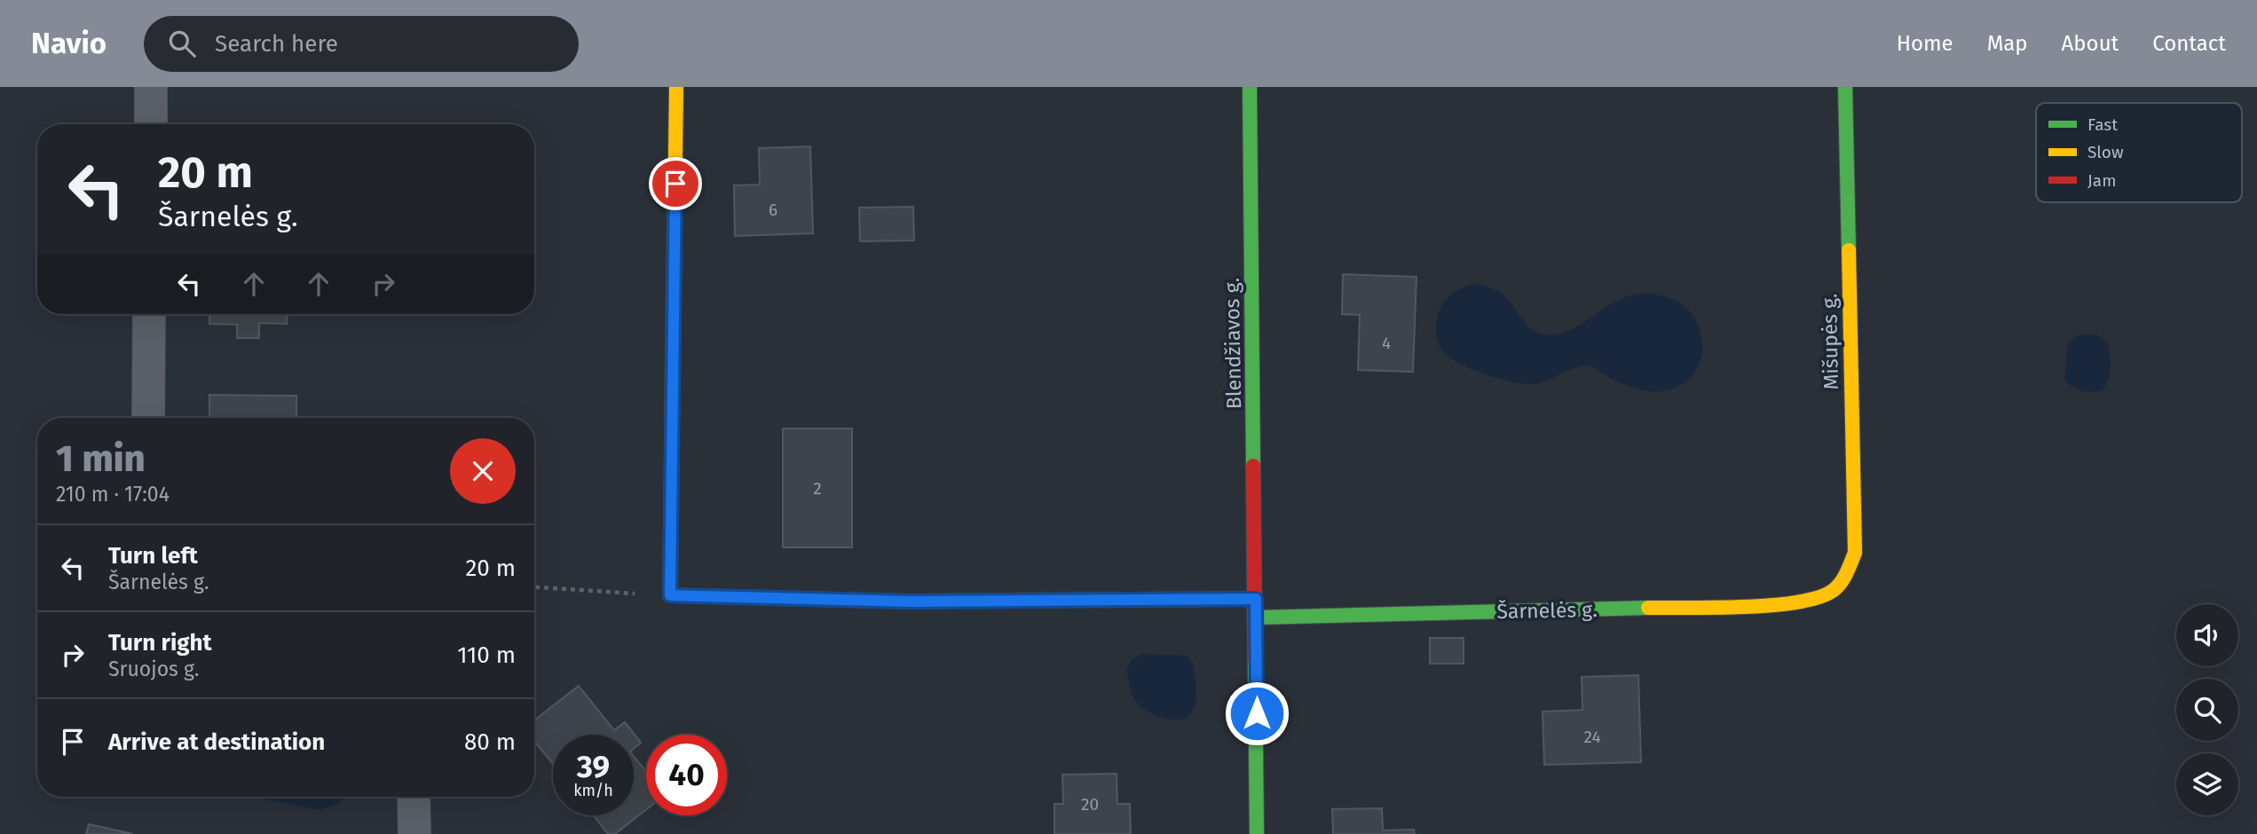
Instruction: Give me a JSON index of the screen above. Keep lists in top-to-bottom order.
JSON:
{
  "streets": {
    "street": ["Mišupės g.", "Blendžiavos g.", "Šarnelės g."]
  },
  "crossings": [
    ["Mišupės g.", "Šarnelės g."],
    ["Blendžiavos g.", "Šarnelės g."]
  ],
  "house_numbers": [
    "6",
    "4",
    "2",
    "24",
    "20"
  ],
  "legend": ["Fast", "Slow", "Jam"],
  "page": {
    "header": "Navio",
    "search": "Search here",
    "nav": [
      "Home",
      "Map",
      "About",
      "Contact"
    ],
    "turn": ["20 m", "Šarnelės g."],
    "heading": ["1 min", "210 m · 17:04"],
    "list": [
      {
        "name": "Turn left",
        "note": "Šarnelės g.",
        "value": "20 m"
      },
      {
        "name": "Turn right",
        "note": "Sruojos g.",
        "value": "110 m"
      },
      {
        "name": "Arrive at destination",
        "value": "80 m"
      }
    ],
    "speed": "39 km/h",
    "limit": "40"
  }
}
